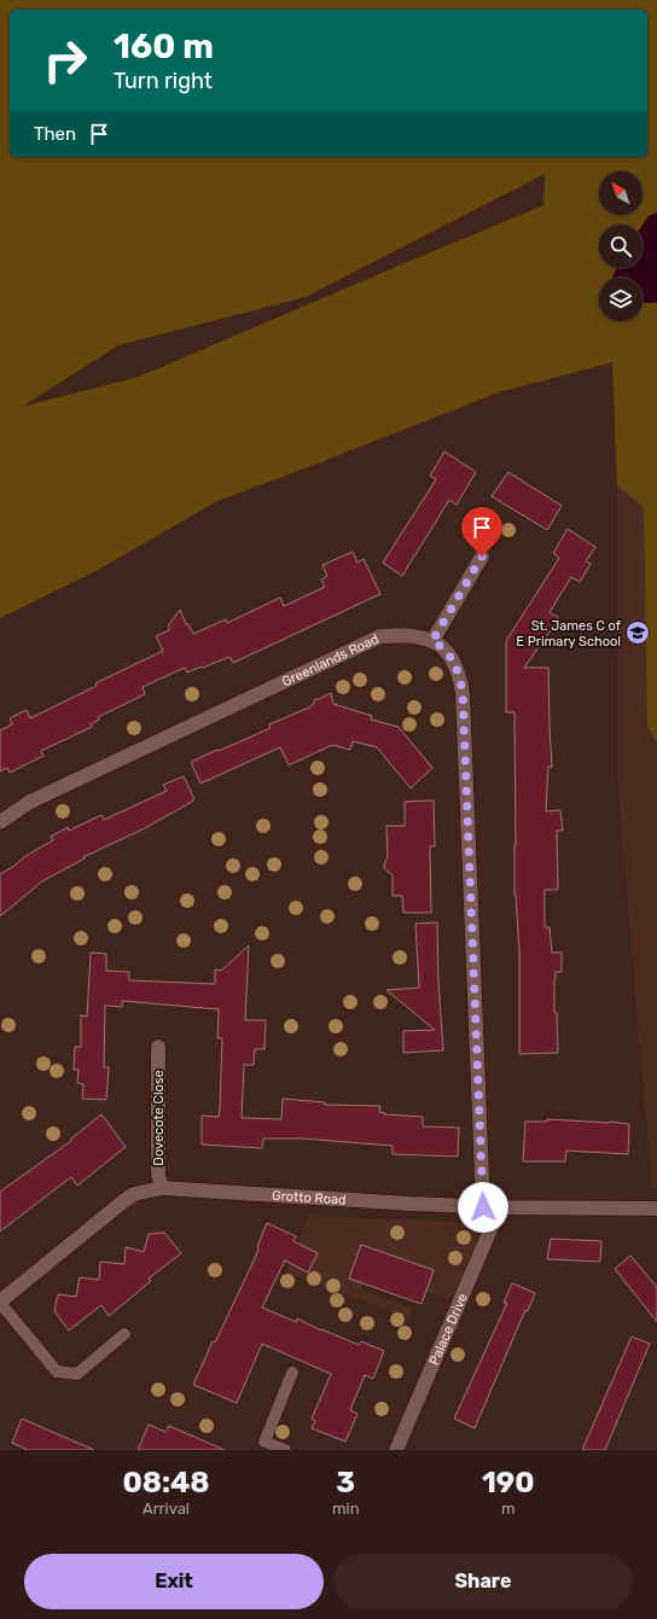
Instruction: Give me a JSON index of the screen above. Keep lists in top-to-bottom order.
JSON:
{
  "streets": {
    "street": [
      "Greenlands Road",
      "Dovecote Close",
      "Grotto Road",
      "Palace Drive"
    ]
  },
  "crossings": [
    ["Greenlands Road", "Grotto Road"],
    ["Dovecote Close", "Grotto Road"],
    ["Grotto Road", "Palace Drive"]
  ],
  "places": {
    "school or university": ["St. James C of E Primary School"]
  },
  "north": "top left",
  "page": {
    "turn": ["160 m", "Turn right"],
    "then": "Then",
    "eta": [
      "08:48",
      "Arrival",
      "3",
      "min",
      "190",
      "m"
    ],
    "buttons": ["Exit", "Share"]
  }
}
